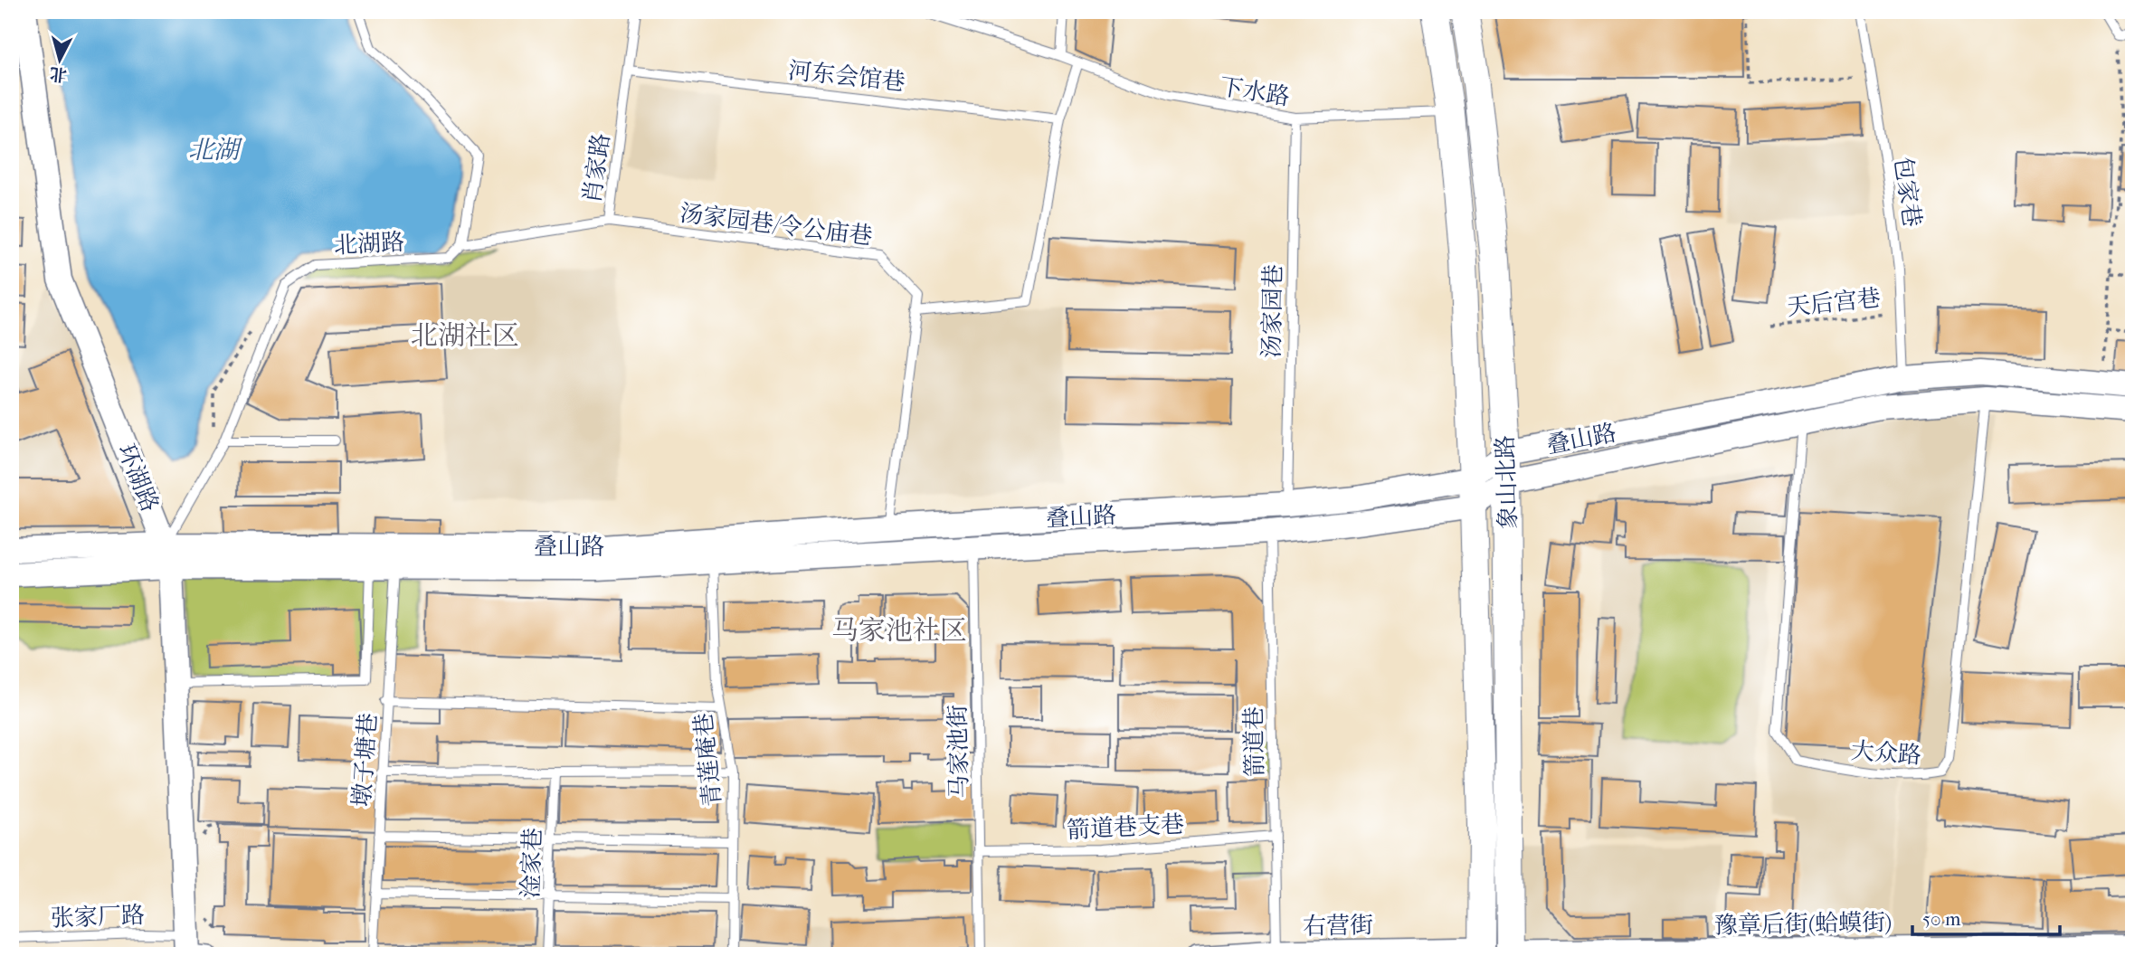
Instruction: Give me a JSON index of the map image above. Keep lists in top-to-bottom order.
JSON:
{
  "streets": {
    "main road": ["叠山路", "环湖路", "象山北路"],
    "street": ["豫章后街(蛤蟆街)", "右营街"],
    "lane": [
      "河东会馆巷",
      "下水路",
      "肖家路",
      "包家巷",
      "汤家园巷/令公庙巷",
      "北湖路",
      "汤家园巷",
      "箭道巷",
      "马家池街",
      "大众路",
      "墩子塘巷",
      "青莲庵巷",
      "箭道巷支巷",
      "淦家巷",
      "张家厂路"
    ],
    "path": ["天后宫巷"]
  },
  "crossings": [
    ["河东会馆巷", "肖家路"],
    ["下水路", "汤家园巷"],
    ["下水路", "象山北路"],
    ["肖家路", "汤家园巷/令公庙巷"],
    ["肖家路", "北湖路"],
    ["包家巷", "天后宫巷"],
    ["包家巷", "叠山路"],
    ["汤家园巷/令公庙巷", "叠山路"],
    ["北湖路", "叠山路"],
    ["北湖路", "环湖路"],
    ["汤家园巷", "叠山路"],
    ["叠山路", "环湖路"],
    ["叠山路", "象山北路"],
    ["叠山路", "箭道巷"],
    ["叠山路", "马家池街"],
    ["叠山路", "大众路"],
    ["叠山路", "墩子塘巷"],
    ["叠山路", "青莲庵巷"],
    ["环湖路", "张家厂路"],
    ["象山北路", "豫章后街(蛤蟆街)"],
    ["象山北路", "右营街"],
    ["箭道巷", "箭道巷支巷"],
    ["箭道巷", "右营街"],
    ["马家池街", "箭道巷支巷"]
  ],
  "districts": ["北湖社区", "马家池社区"],
  "water": ["北湖"],
  "scale_bar": "50 m",
  "north": "bottom"
}
